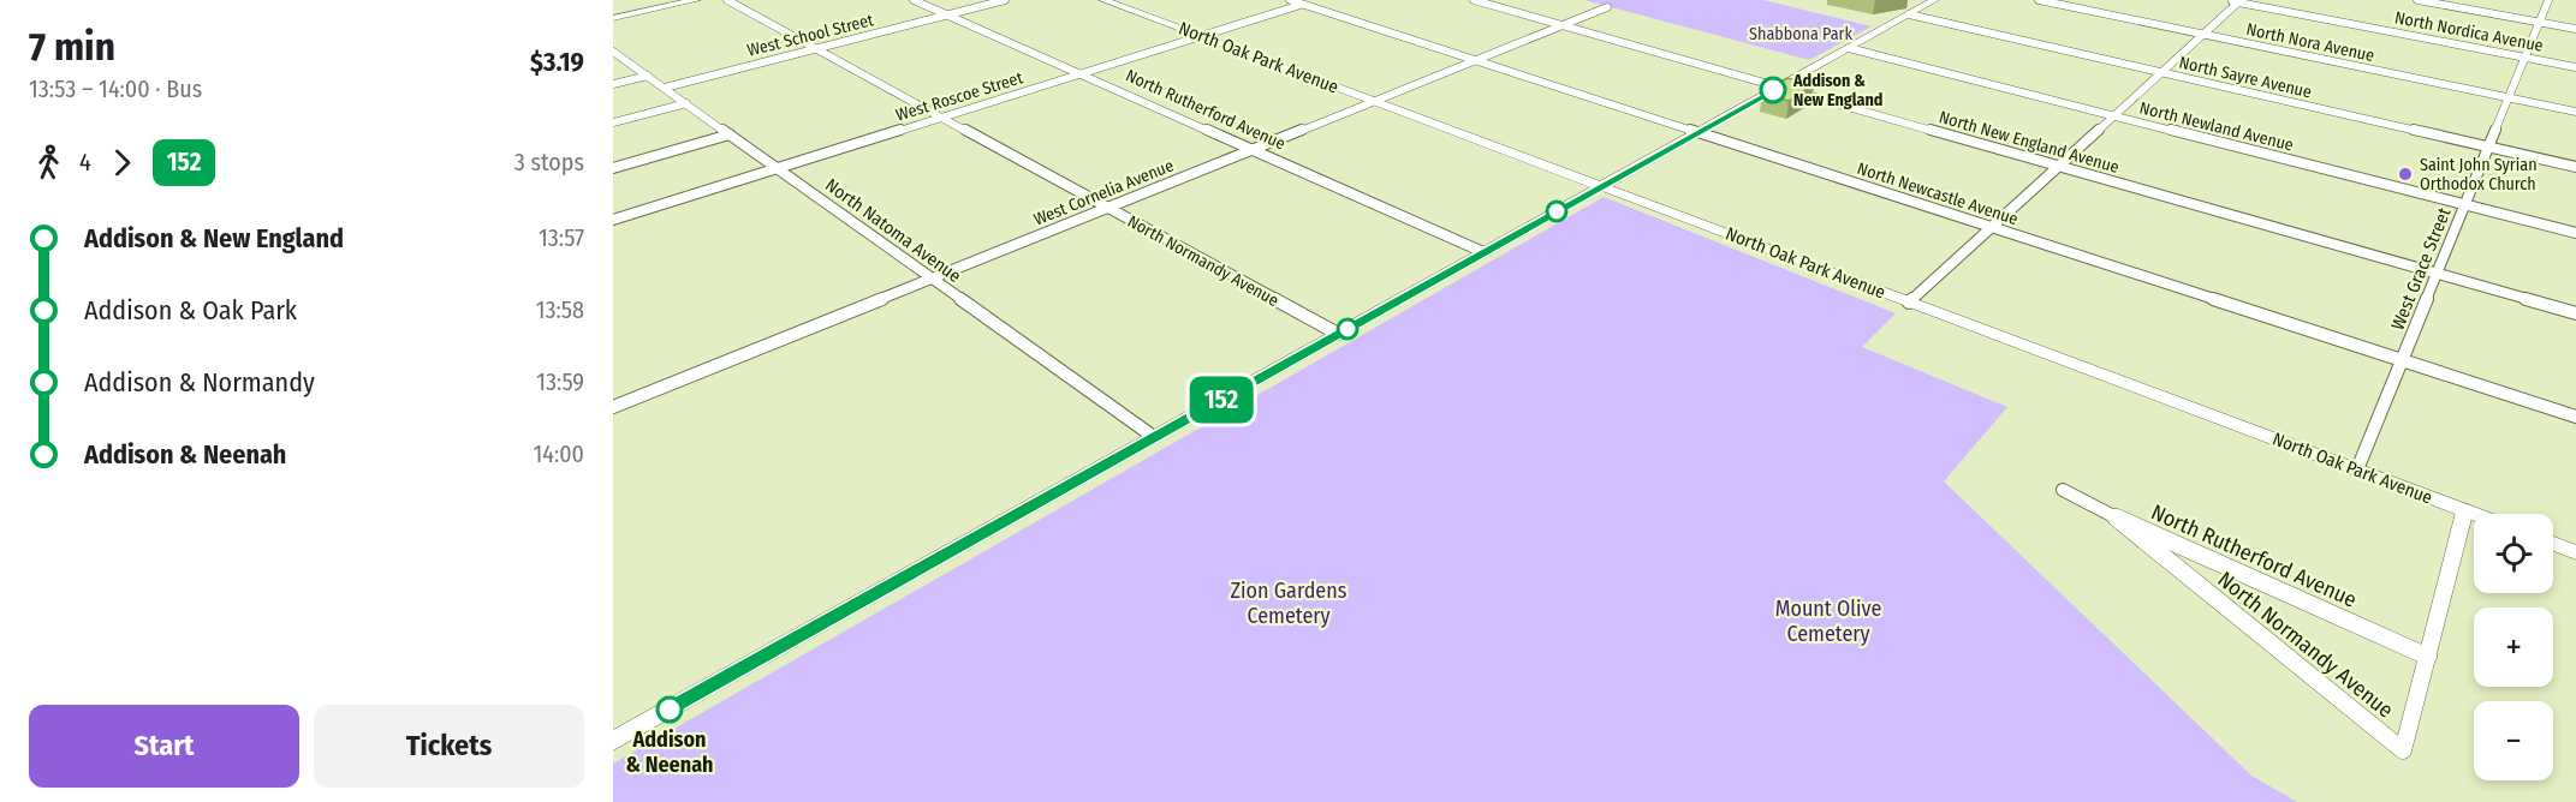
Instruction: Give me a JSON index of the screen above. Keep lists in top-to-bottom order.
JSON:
{
  "streets": {
    "street": [
      "North Nordica Avenue",
      "West School Street",
      "North Nora Avenue",
      "North Oak Park Avenue",
      "North Sayre Avenue",
      "West Roscoe Street",
      "North Rutherford Avenue",
      "North Newland Avenue",
      "North New England Avenue",
      "West Cornelia Avenue",
      "North Newcastle Avenue",
      "North Natoma Avenue",
      "North Normandy Avenue",
      "West Grace Street"
    ]
  },
  "crossings": [
    ["North Nordica Avenue", "West Grace Street"],
    ["West School Street", "North Rutherford Avenue"],
    ["West School Street", "North Natoma Avenue"],
    ["West School Street", "North Normandy Avenue"],
    ["North Nora Avenue", "West Grace Street"],
    ["North Oak Park Avenue", "West Roscoe Street"],
    ["North Oak Park Avenue", "West Cornelia Avenue"],
    ["North Oak Park Avenue", "West Grace Street"],
    ["North Sayre Avenue", "West Grace Street"],
    ["West Roscoe Street", "North Rutherford Avenue"],
    ["West Roscoe Street", "North Newcastle Avenue"],
    ["West Roscoe Street", "North Natoma Avenue"],
    ["West Roscoe Street", "North Normandy Avenue"],
    ["North Rutherford Avenue", "West Cornelia Avenue"],
    ["North Rutherford Avenue", "North Normandy Avenue"],
    ["North Newland Avenue", "West Grace Street"],
    ["North New England Avenue", "West Cornelia Avenue"],
    ["North New England Avenue", "West Grace Street"],
    ["West Cornelia Avenue", "North Newcastle Avenue"],
    ["West Cornelia Avenue", "North Natoma Avenue"],
    ["West Cornelia Avenue", "North Normandy Avenue"],
    ["North Newcastle Avenue", "West Grace Street"]
  ],
  "parks": ["Shabbona Park", "Zion Gardens Cemetery", "Mount Olive Cemetery"],
  "places": ["Addison & New England", "Saint John Syrian Orthodox Church", "Addison & Neenah"],
  "lines": ["bus line 152"],
  "page": {
    "heading": ["7 min", "13:53 – 14:00 · Bus", "$3.19"],
    "on_map": "152",
    "legs": ["4", "152", "3 stops"],
    "list": [
      {
        "name": "Addison & New England",
        "value": "13:57"
      },
      {
        "name": "Addison & Oak Park",
        "value": "13:58"
      },
      {
        "name": "Addison & Normandy",
        "value": "13:59"
      },
      {
        "name": "Addison & Neenah",
        "value": "14:00"
      }
    ],
    "map_buttons": ["+", "−"],
    "buttons": ["Start", "Tickets"]
  }
}
